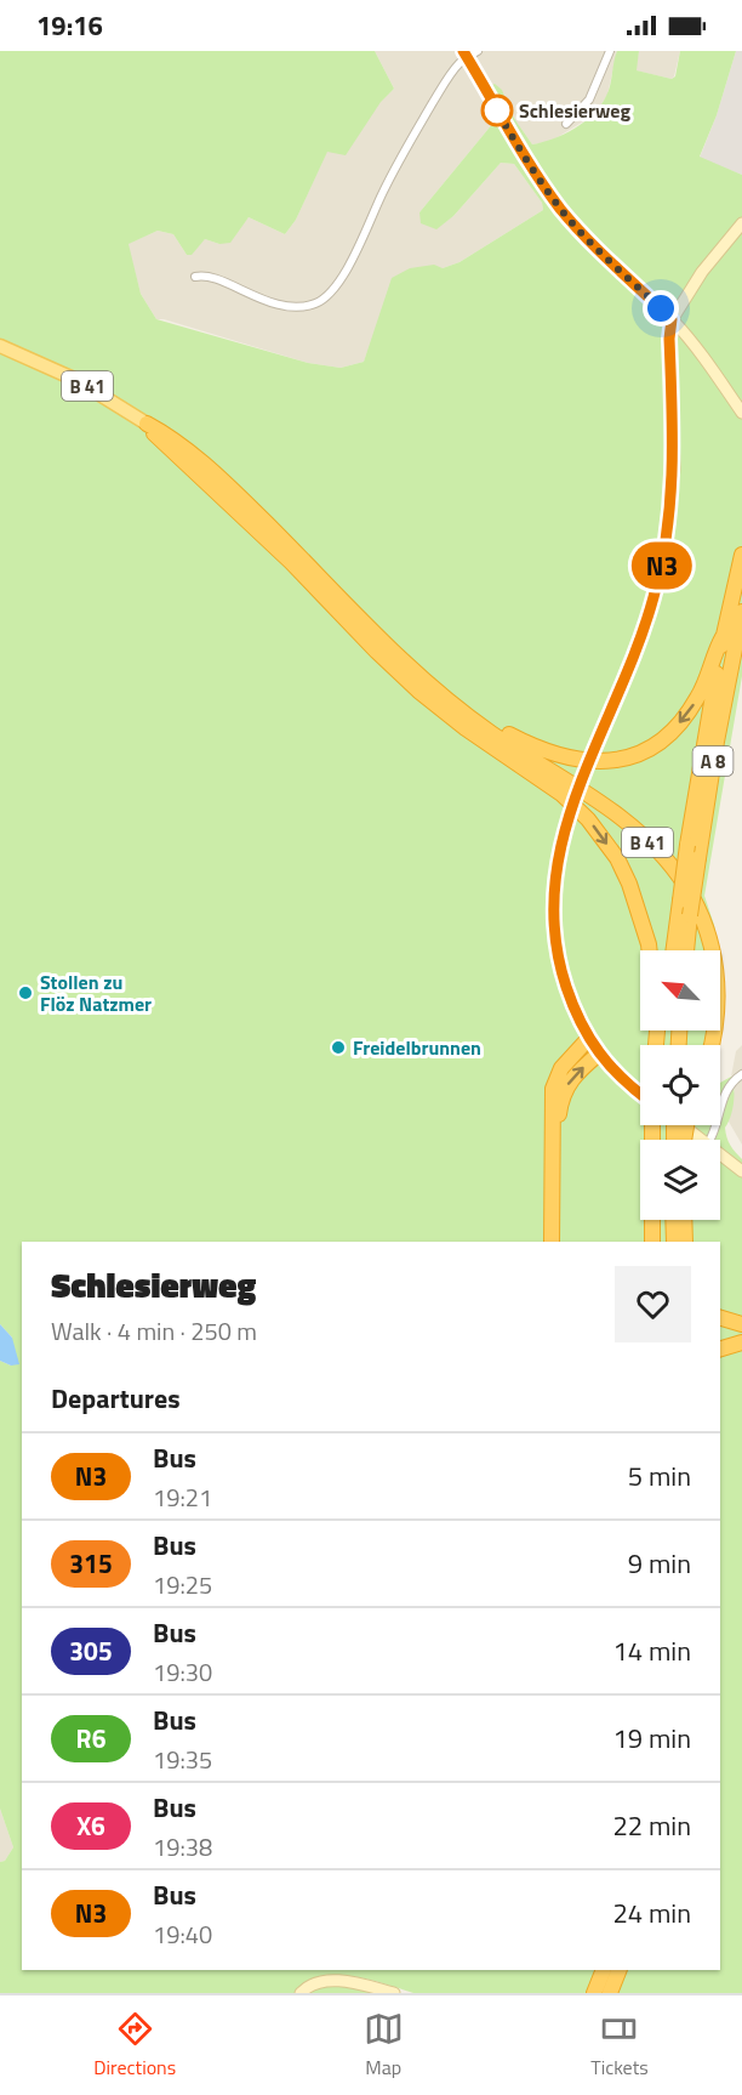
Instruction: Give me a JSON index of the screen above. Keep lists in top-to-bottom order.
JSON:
{
  "streets": {
    "highway": ["B 41", "A 8"]
  },
  "places": ["Schlesierweg", "Stollen zu Flöz Natzmer", "Freidelbrunnen"],
  "lines": ["bus line N3"],
  "north": "top left",
  "page": {
    "status": "19:16",
    "on_map": "N3",
    "heading": [
      ["Schlesierweg", "Walk · 4 min · 250 m"],
      "Departures"
    ],
    "list": [
      {
        "mark": "N3",
        "name": "Bus",
        "note": "19:21",
        "value": "5 min"
      },
      {
        "mark": "315",
        "name": "Bus",
        "note": "19:25",
        "value": "9 min"
      },
      {
        "mark": "305",
        "name": "Bus",
        "note": "19:30",
        "value": "14 min"
      },
      {
        "mark": "R6",
        "name": "Bus",
        "note": "19:35",
        "value": "19 min"
      },
      {
        "mark": "X6",
        "name": "Bus",
        "note": "19:38",
        "value": "22 min"
      },
      {
        "mark": "N3",
        "name": "Bus",
        "note": "19:40",
        "value": "24 min"
      }
    ],
    "tabs": ["Directions", "Map", "Tickets"]
  }
}
